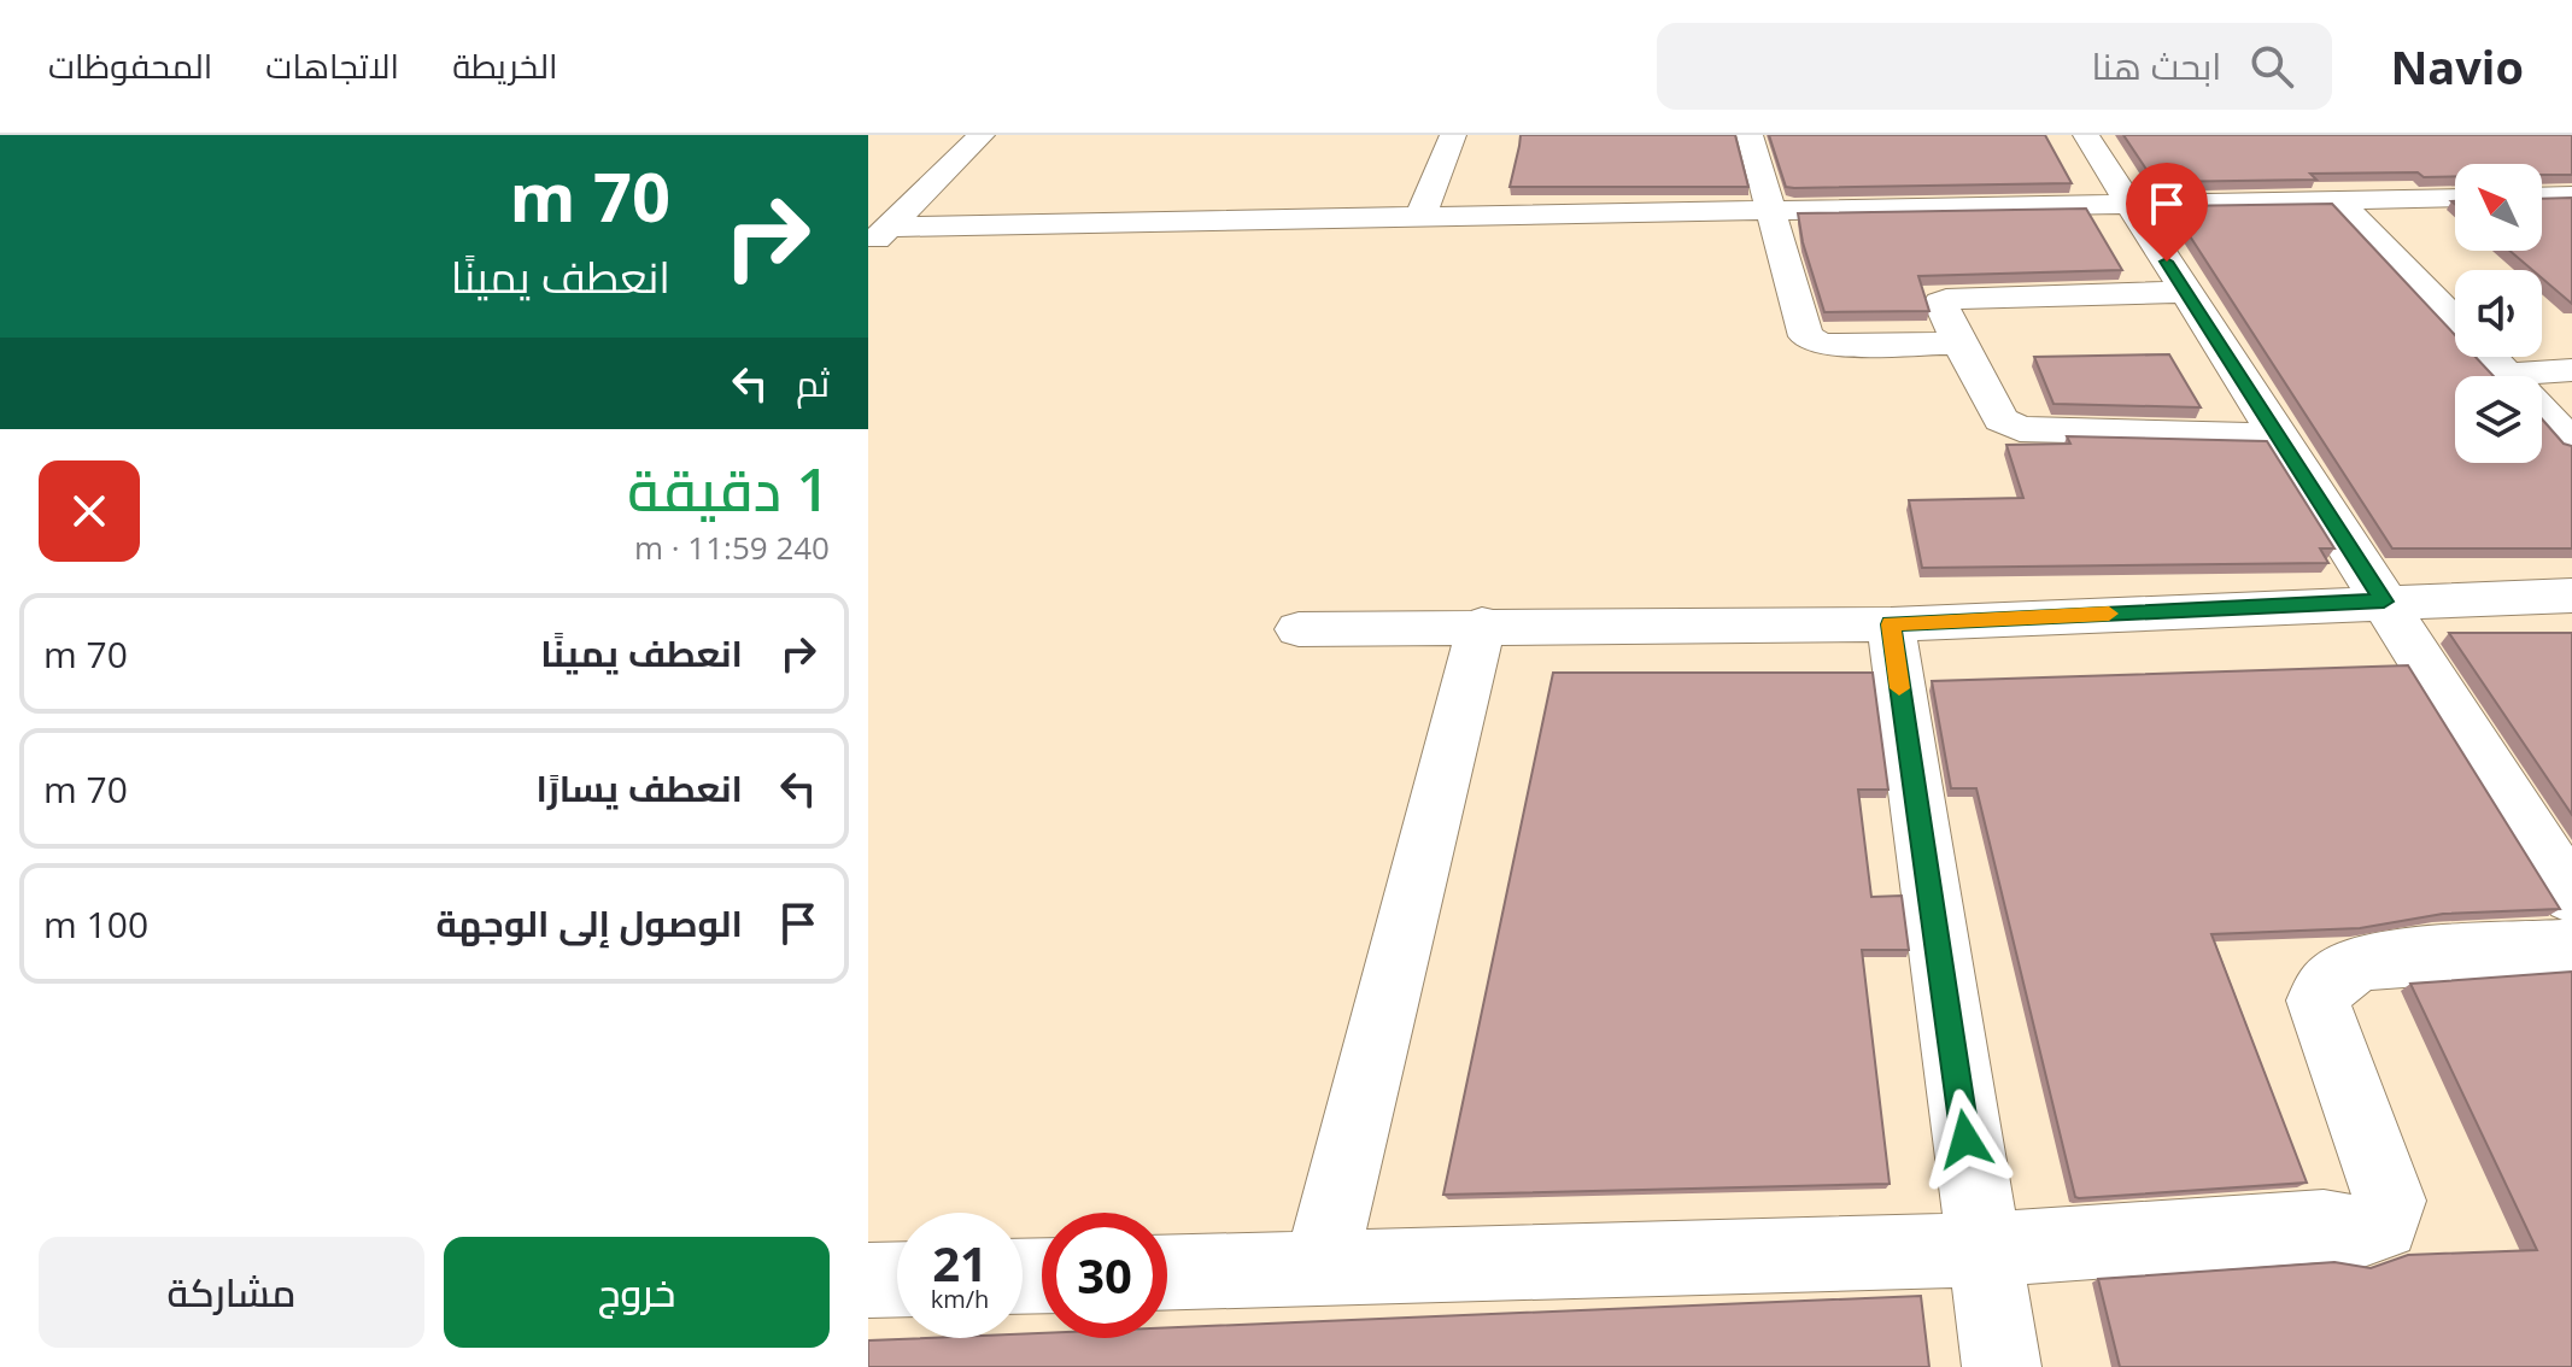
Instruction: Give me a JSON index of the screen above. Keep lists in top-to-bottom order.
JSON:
{
  "north": "top left",
  "page": {
    "header": "Navio",
    "search": "ابحث هنا",
    "nav": ["الخريطة", "الاتجاهات", "المحفوظات"],
    "turn": ["70 m", "انعطف يمينًا"],
    "then": "ثم",
    "heading": ["1 دقيقة", "240 m · 11:59"],
    "list": [
      {
        "name": "انعطف يمينًا",
        "value": "70 m"
      },
      {
        "name": "انعطف يسارًا",
        "value": "70 m"
      },
      {
        "name": "الوصول إلى الوجهة",
        "value": "100 m"
      }
    ],
    "speed": "21 km/h",
    "limit": "30",
    "buttons": ["خروج", "مشاركة"]
  }
}
